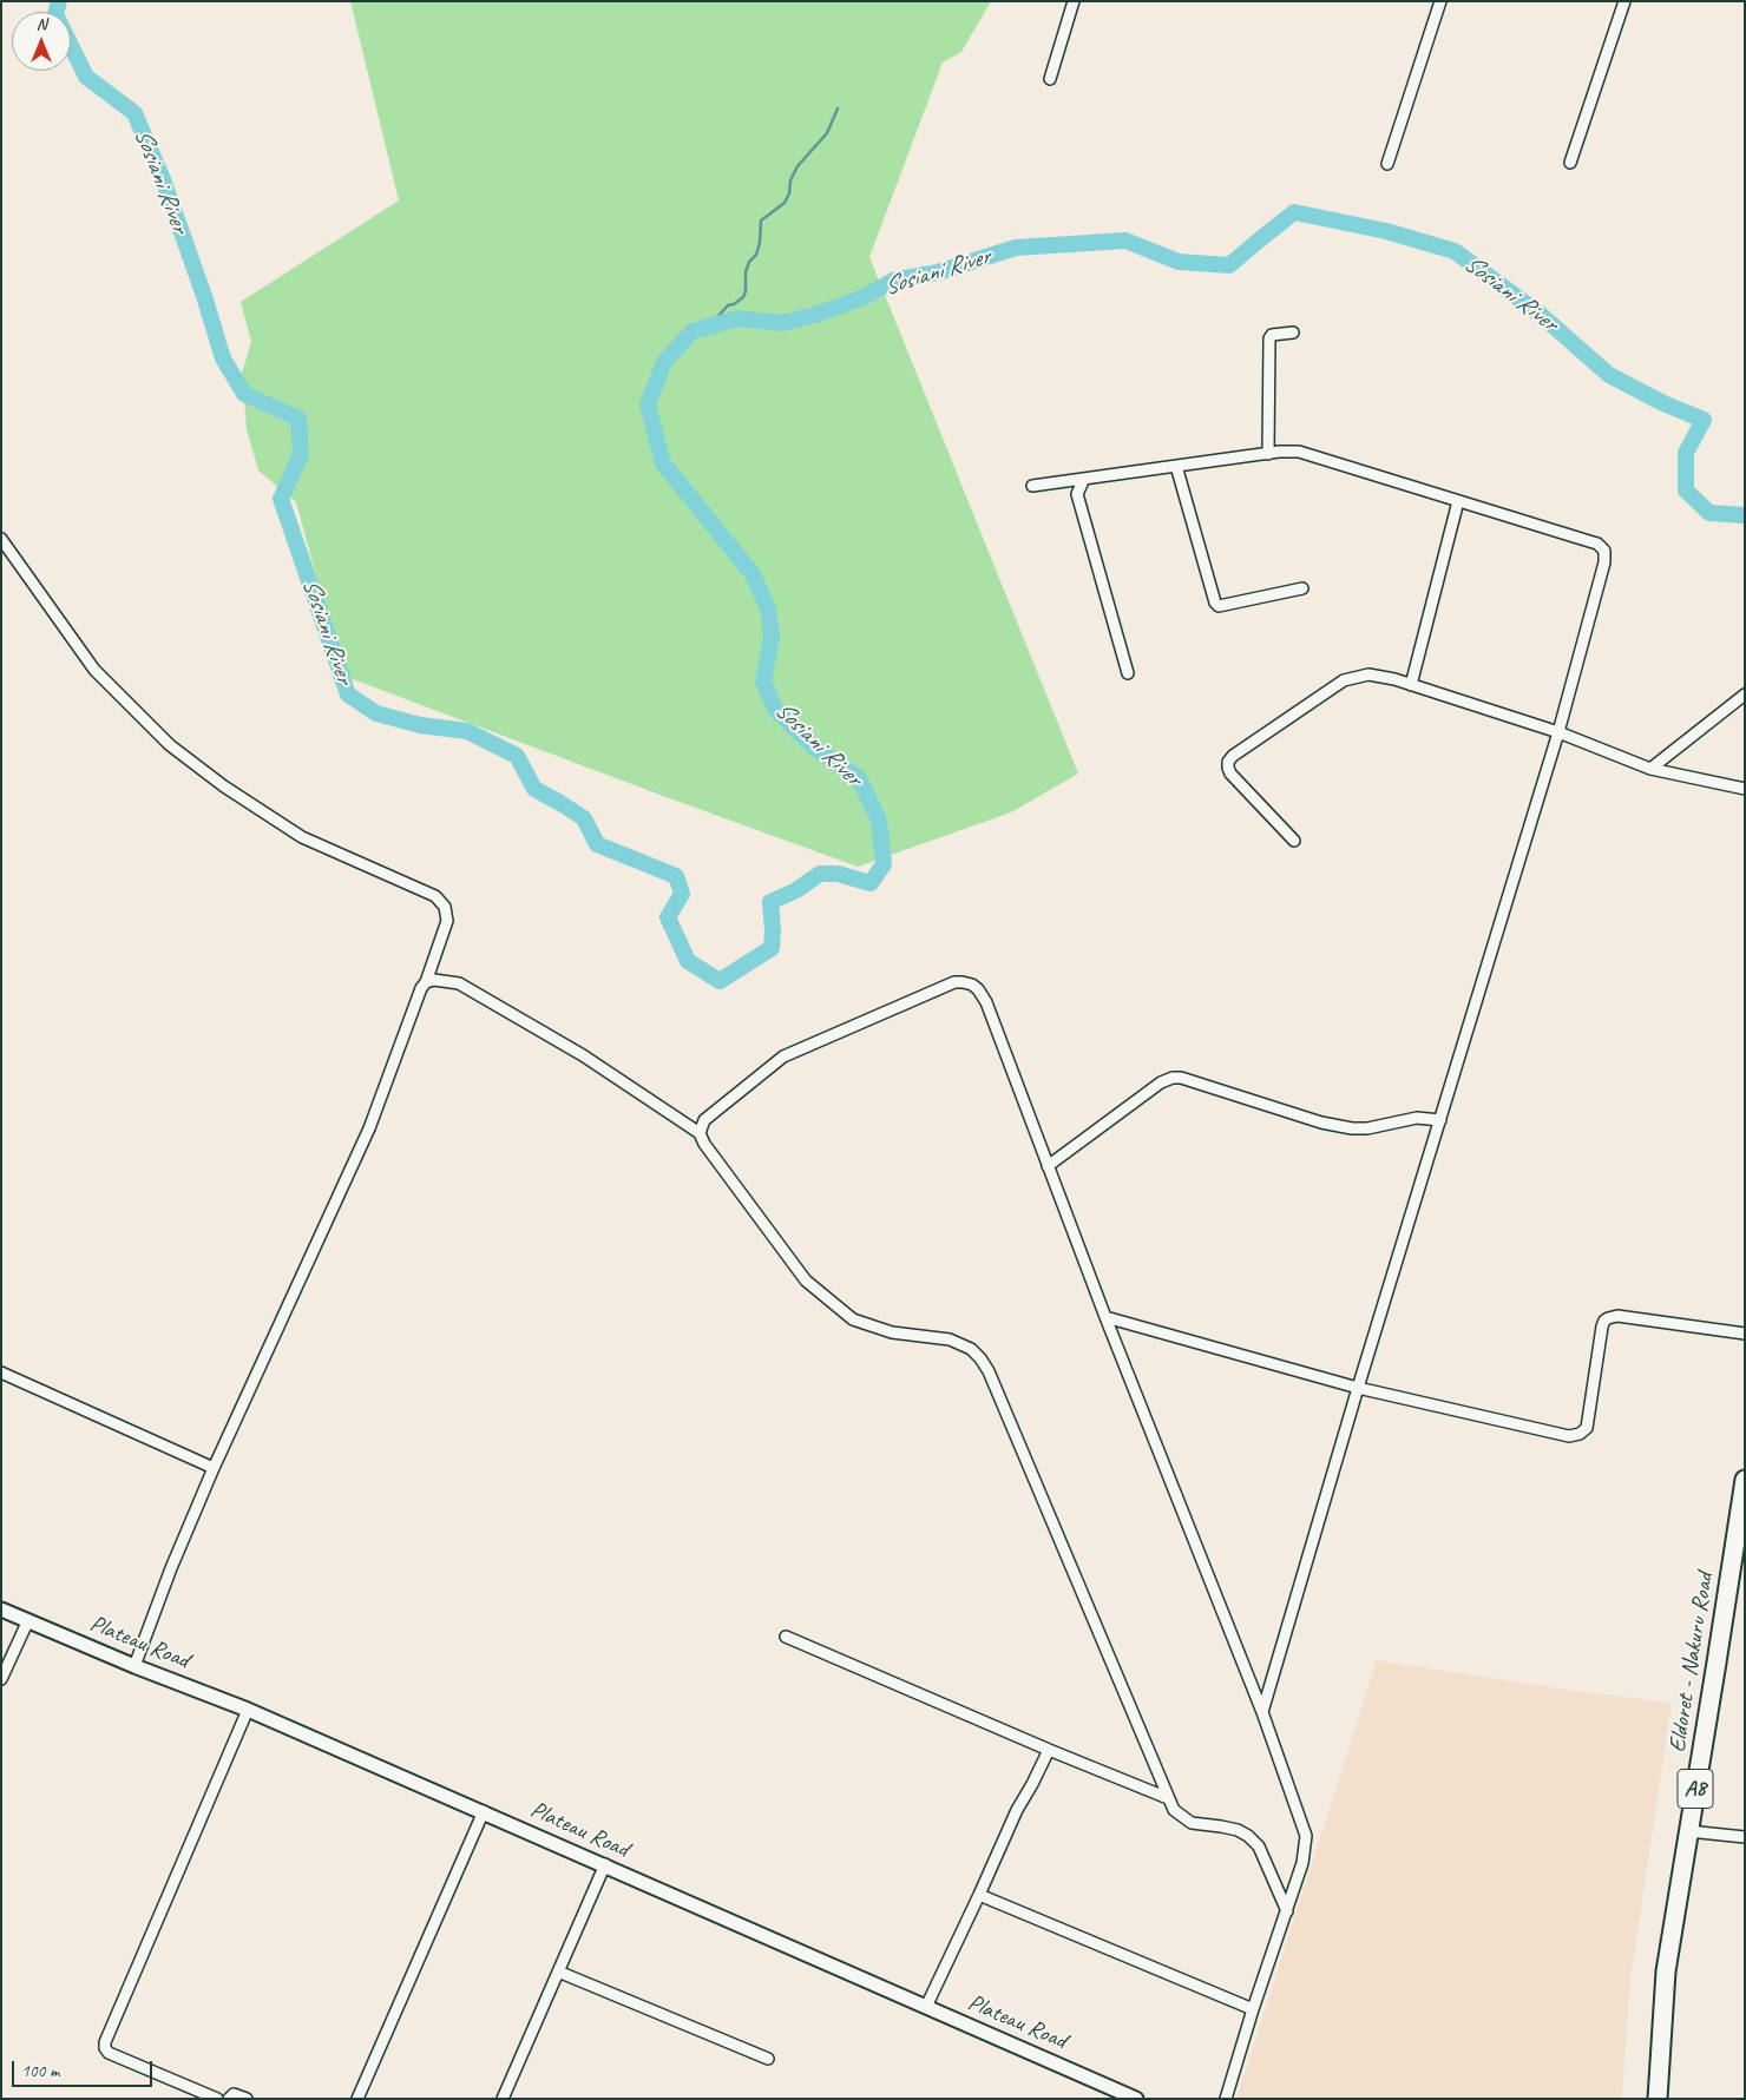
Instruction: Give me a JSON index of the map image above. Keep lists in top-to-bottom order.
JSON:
{
  "streets": {
    "highway": ["Eldoret - Nakuru Road", "A8"],
    "street": ["Plateau Road"]
  },
  "water": ["Sosiani River"],
  "scale_bar": "100 m",
  "north": "top"
}
